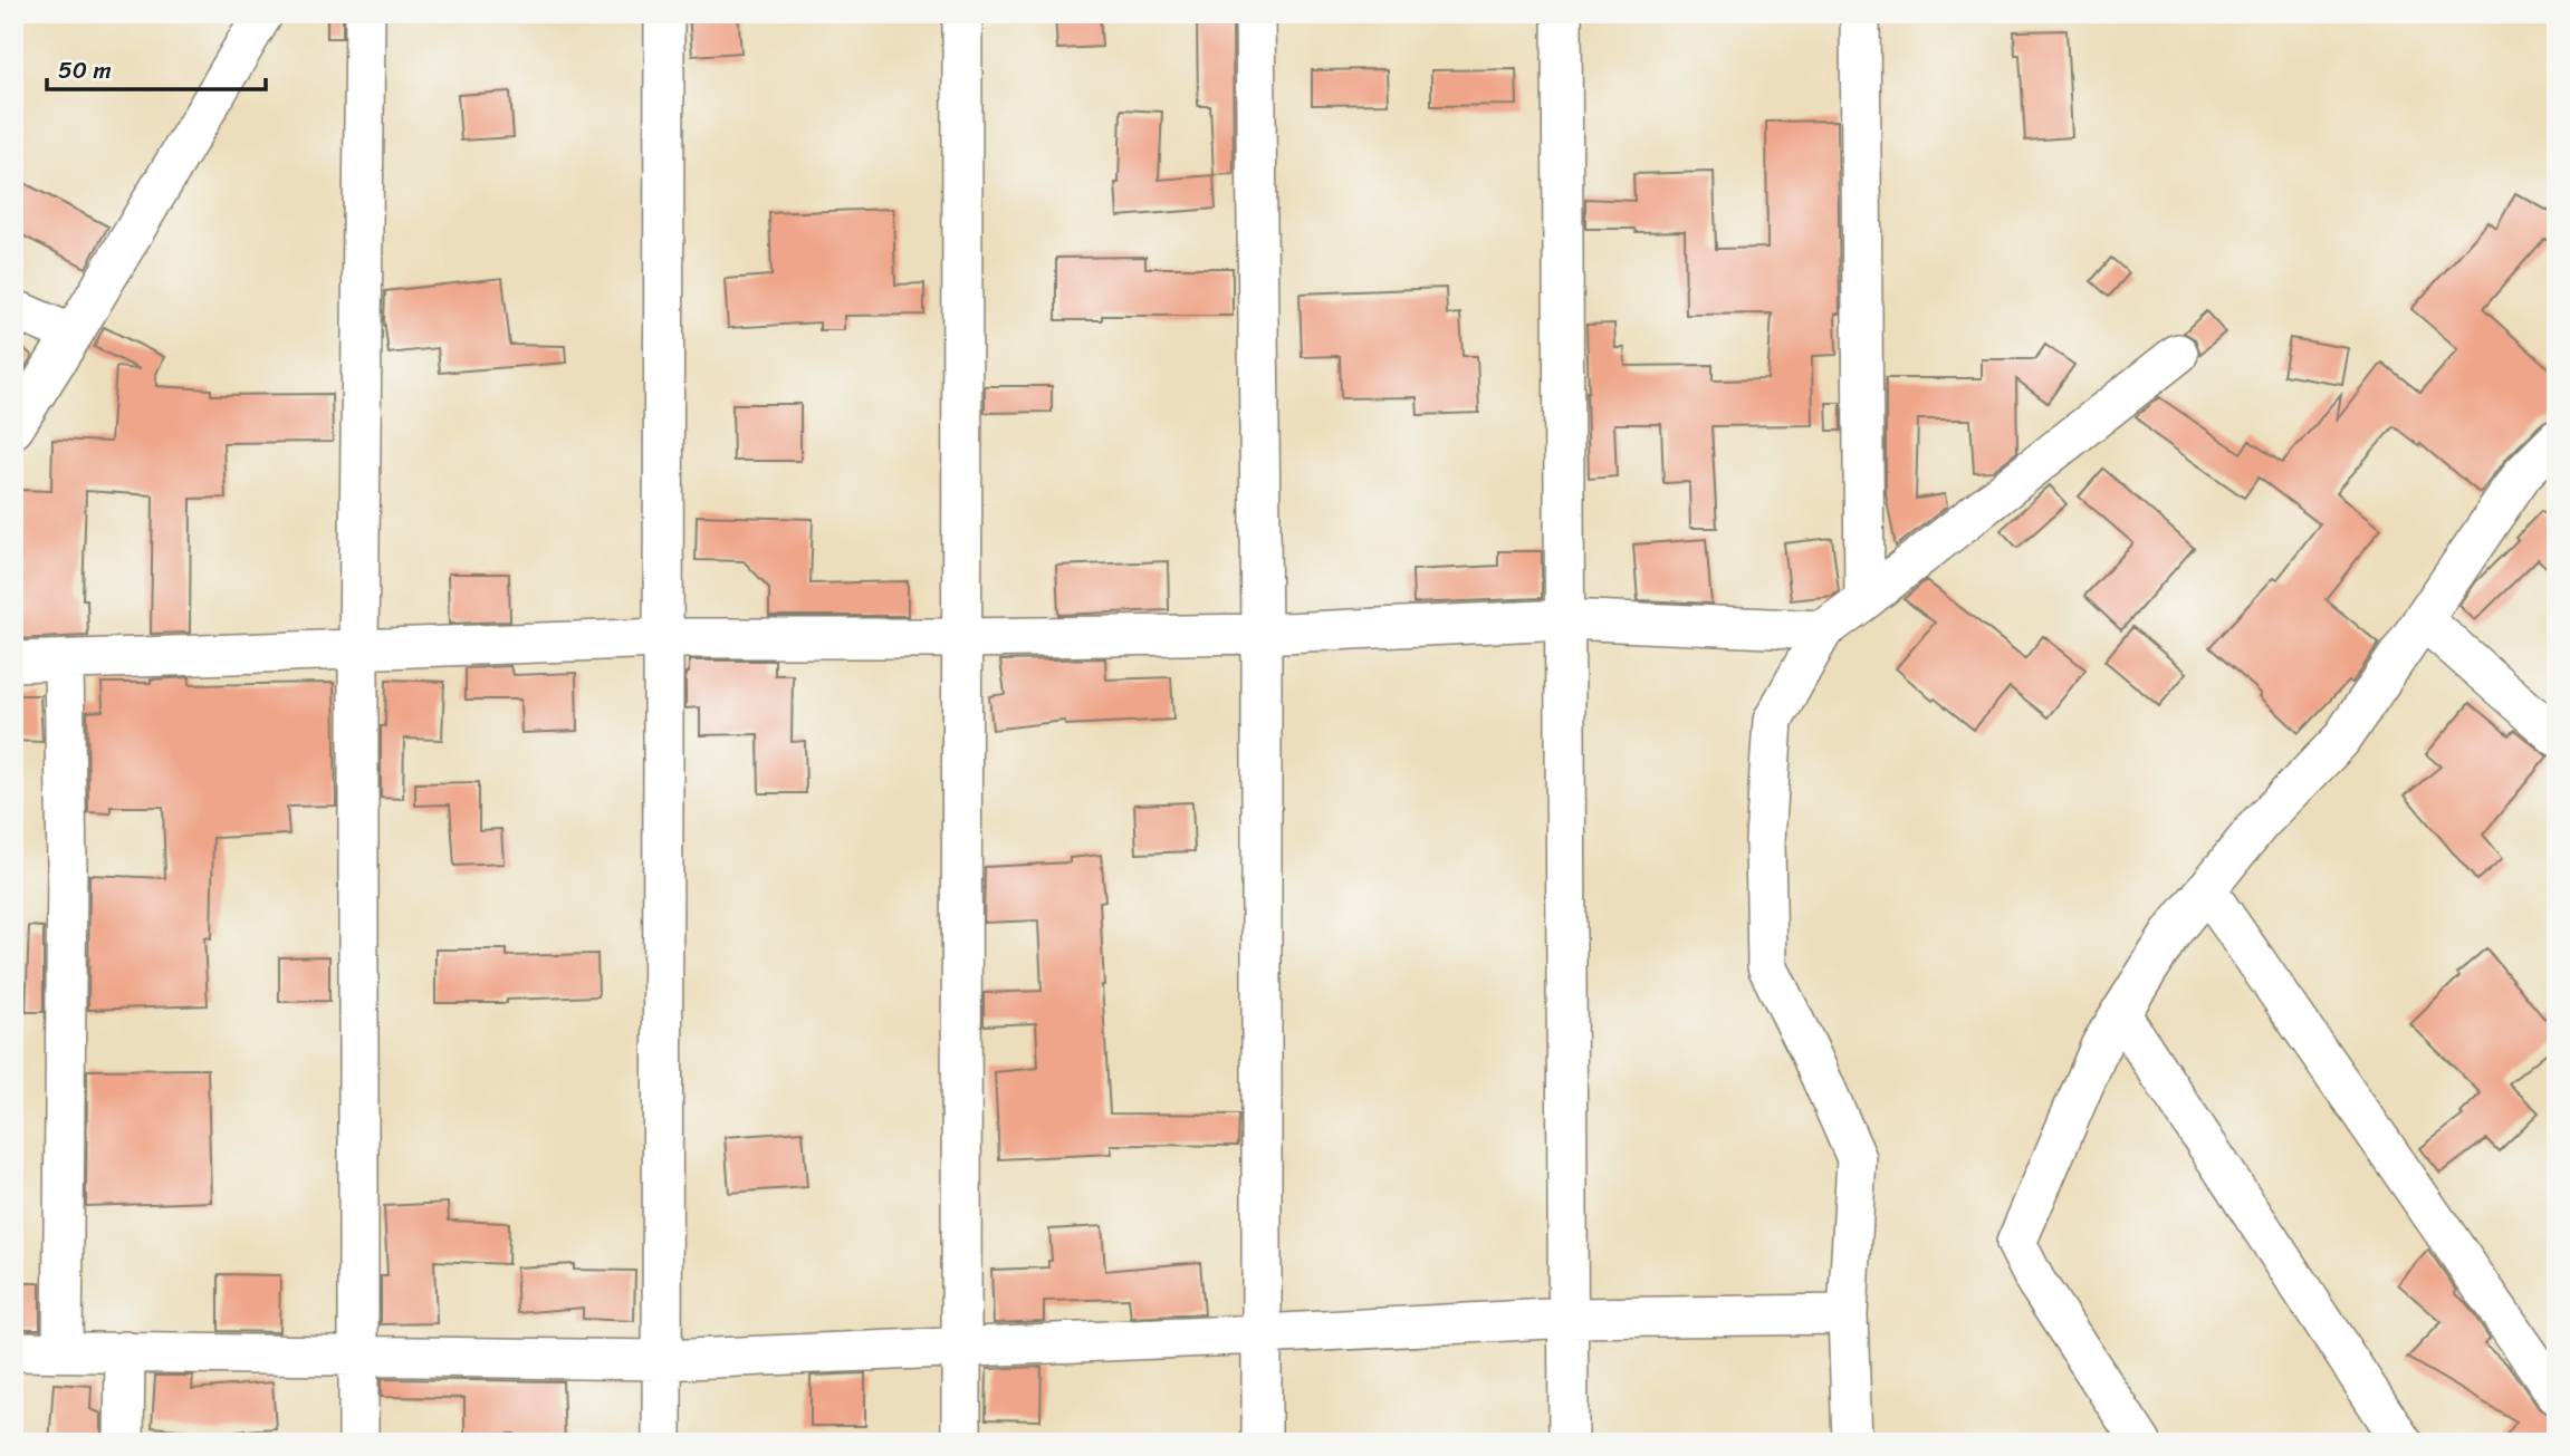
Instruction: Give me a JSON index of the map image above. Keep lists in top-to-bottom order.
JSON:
{
  "scale_bar": "50 m"
}
